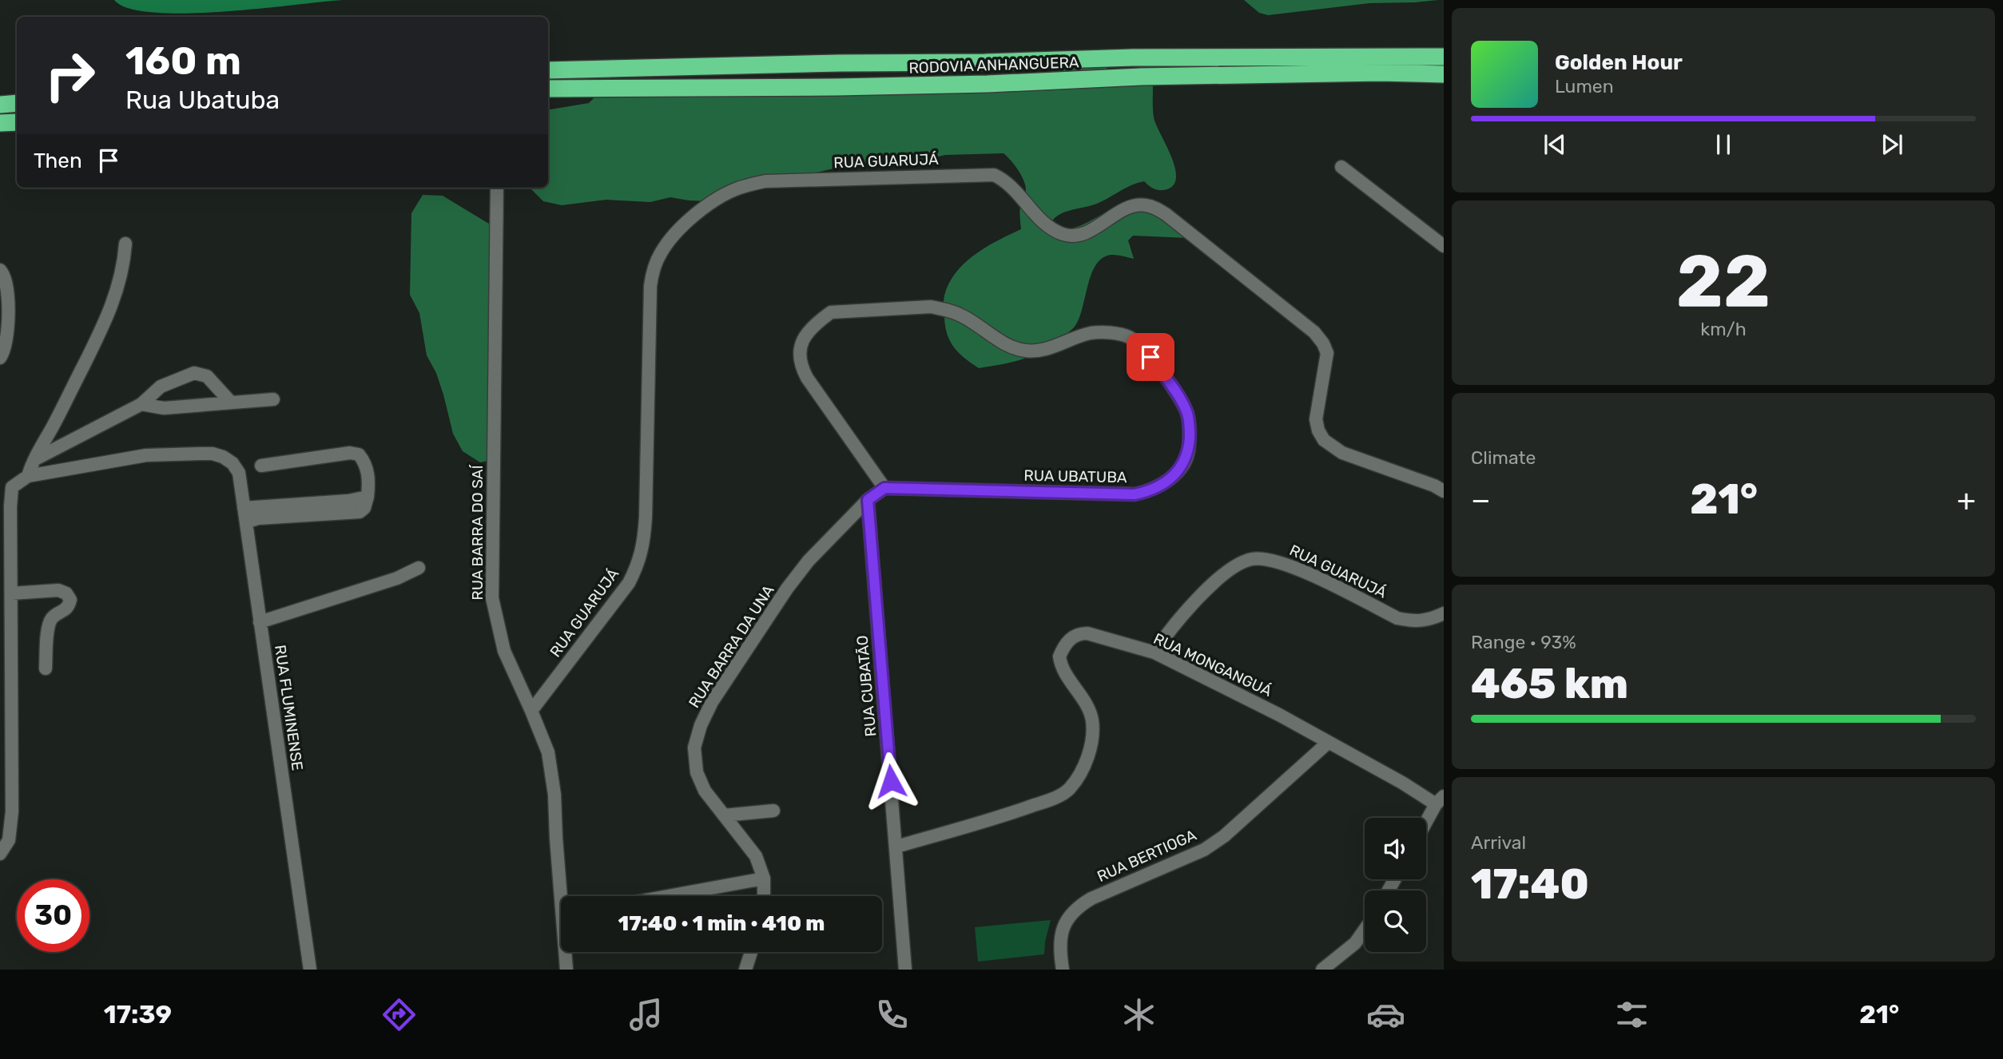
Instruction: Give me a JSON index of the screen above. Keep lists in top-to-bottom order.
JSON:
{
  "streets": {
    "highway": ["RODOVIA ANHANGUERA"],
    "street": [
      "RUA GUARUJÁ",
      "RUA UBATUBA",
      "RUA BARRA DO SAÍ",
      "RUA BARRA DA UNA",
      "RUA MONGANGUÁ",
      "RUA CUBATÃO",
      "RUA FLUMINENSE",
      "RUA BERTIOGA"
    ]
  },
  "crossings": [
    ["RUA GUARUJÁ", "RUA BARRA DO SAÍ"],
    ["RUA GUARUJÁ", "RUA MONGANGUÁ"],
    ["RUA UBATUBA", "RUA BARRA DA UNA"],
    ["RUA BARRA DA UNA", "RUA CUBATÃO"],
    ["RUA MONGANGUÁ", "RUA CUBATÃO"],
    ["RUA MONGANGUÁ", "RUA BERTIOGA"]
  ],
  "page": {
    "turn": ["160 m", "Rua Ubatuba"],
    "song": ["Golden Hour", "Lumen"],
    "then": "Then",
    "tile": [
      ["22", "km/h"],
      "Climate",
      ["Range · 93%", "465 km"],
      ["Arrival", "17:40"]
    ],
    "heat": ["−", "21°", "+"],
    "limit": "30",
    "trip": "17:40 · 1 min · 410 m",
    "tabs": ["17:39", "21°"]
  }
}
